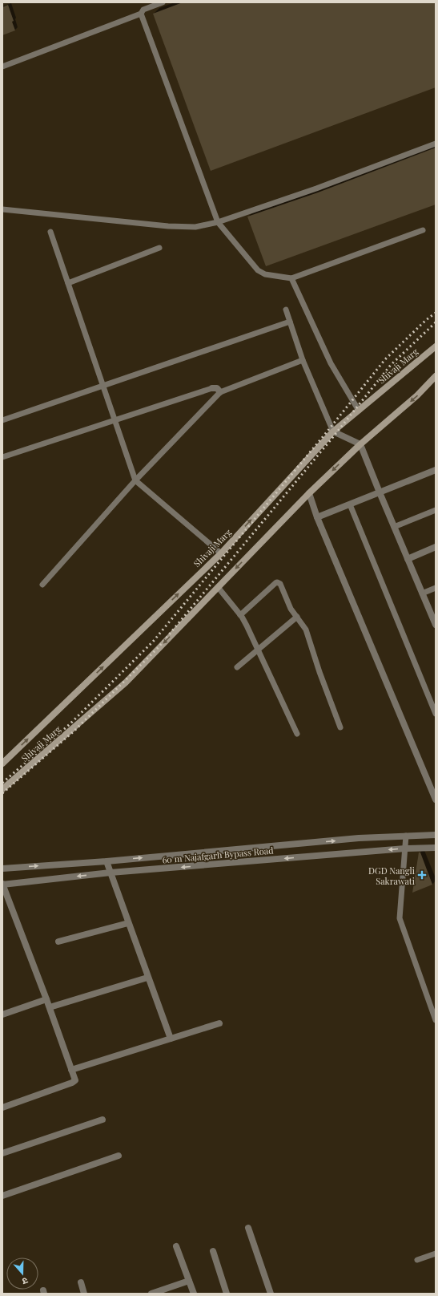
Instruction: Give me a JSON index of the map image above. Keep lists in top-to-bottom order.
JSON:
{
  "streets": {
    "main road": ["Shivaji Marg"],
    "street": ["60 m Najafgarh Bypass Road"]
  },
  "places": {
    "health": ["DGD Nangli Sakrawati"]
  },
  "north": "bottom"
}
